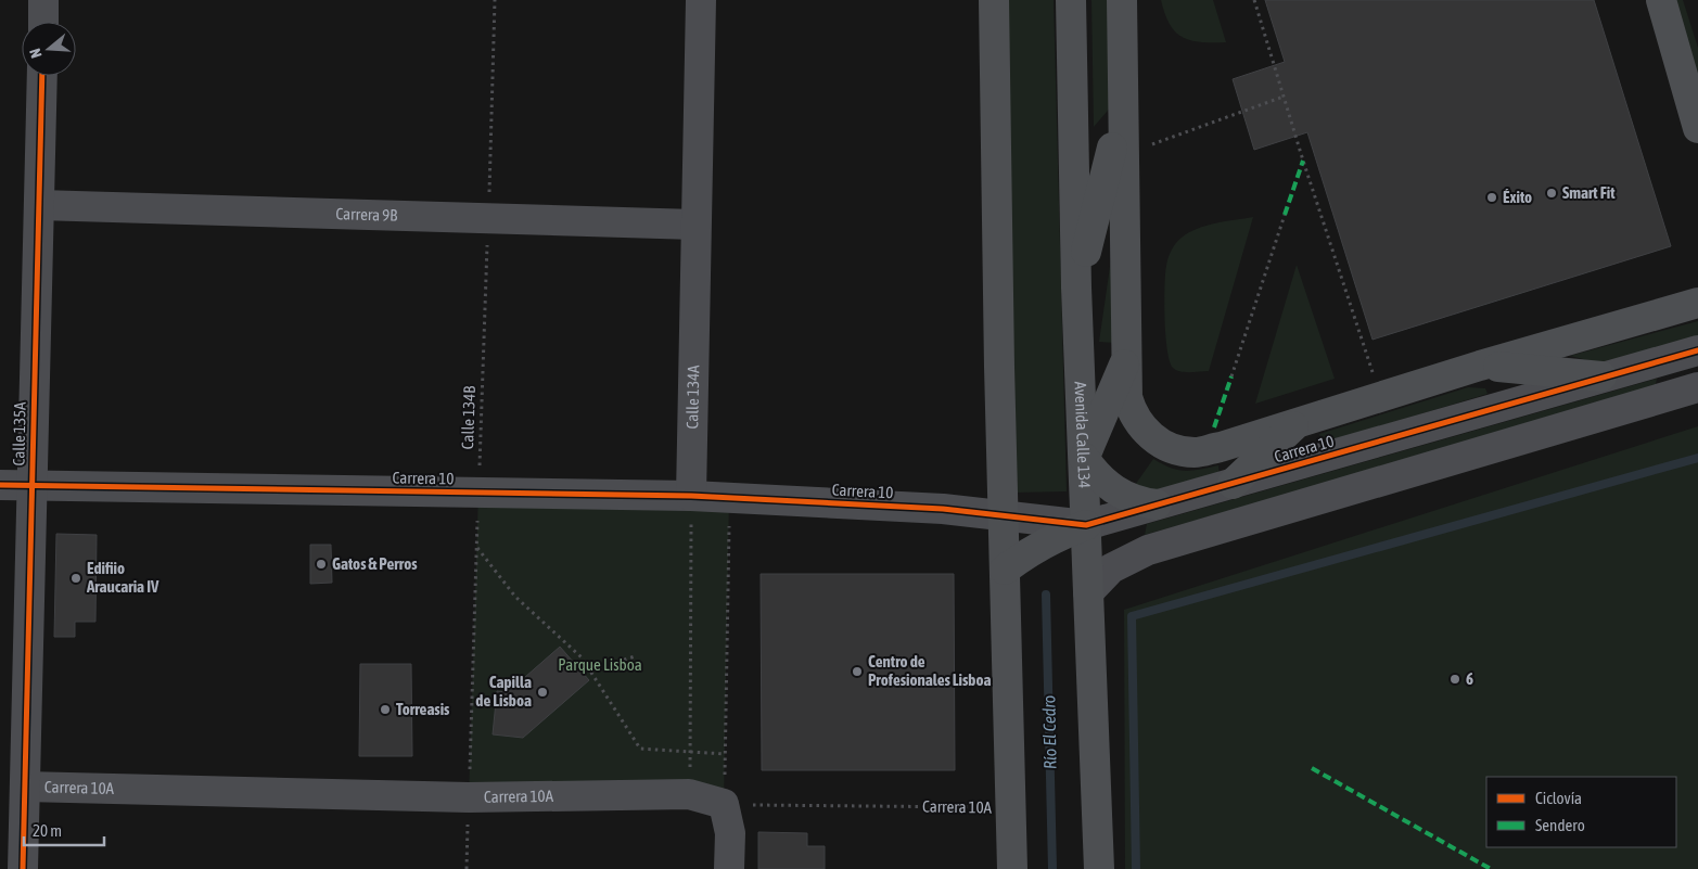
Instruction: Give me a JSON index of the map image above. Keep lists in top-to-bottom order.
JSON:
{
  "streets": {
    "main road": ["Avenida Calle 134"],
    "street": [
      "Carrera 9B",
      "Calle 134A",
      "Calle 135A",
      "Carrera 10",
      "Carrera 10A"
    ],
    "path": ["Calle 134B"]
  },
  "crossings": [
    ["Carrera 9B", "Calle 134A"],
    ["Carrera 9B", "Calle 134B"],
    ["Carrera 9B", "Calle 135A"],
    ["Calle 134A", "Carrera 10"],
    ["Calle 134B", "Carrera 10"],
    ["Calle 134B", "Carrera 10A"],
    ["Calle 135A", "Carrera 10"],
    ["Calle 135A", "Carrera 10A"],
    ["Avenida Calle 134", "Carrera 10"]
  ],
  "water": ["Río El Cedro"],
  "parks": ["Parque Lisboa"],
  "places": [
    "Smart Fit",
    "Éxito",
    "Gatos & Perros",
    "Edifiio Araucaria IV",
    "Centro de Profesionales Lisboa",
    "6",
    "Capilla de Lisboa",
    "Torreasis"
  ],
  "legend": ["Ciclovía", "Sendero"],
  "scale_bar": "20 m",
  "north": "left"
}
